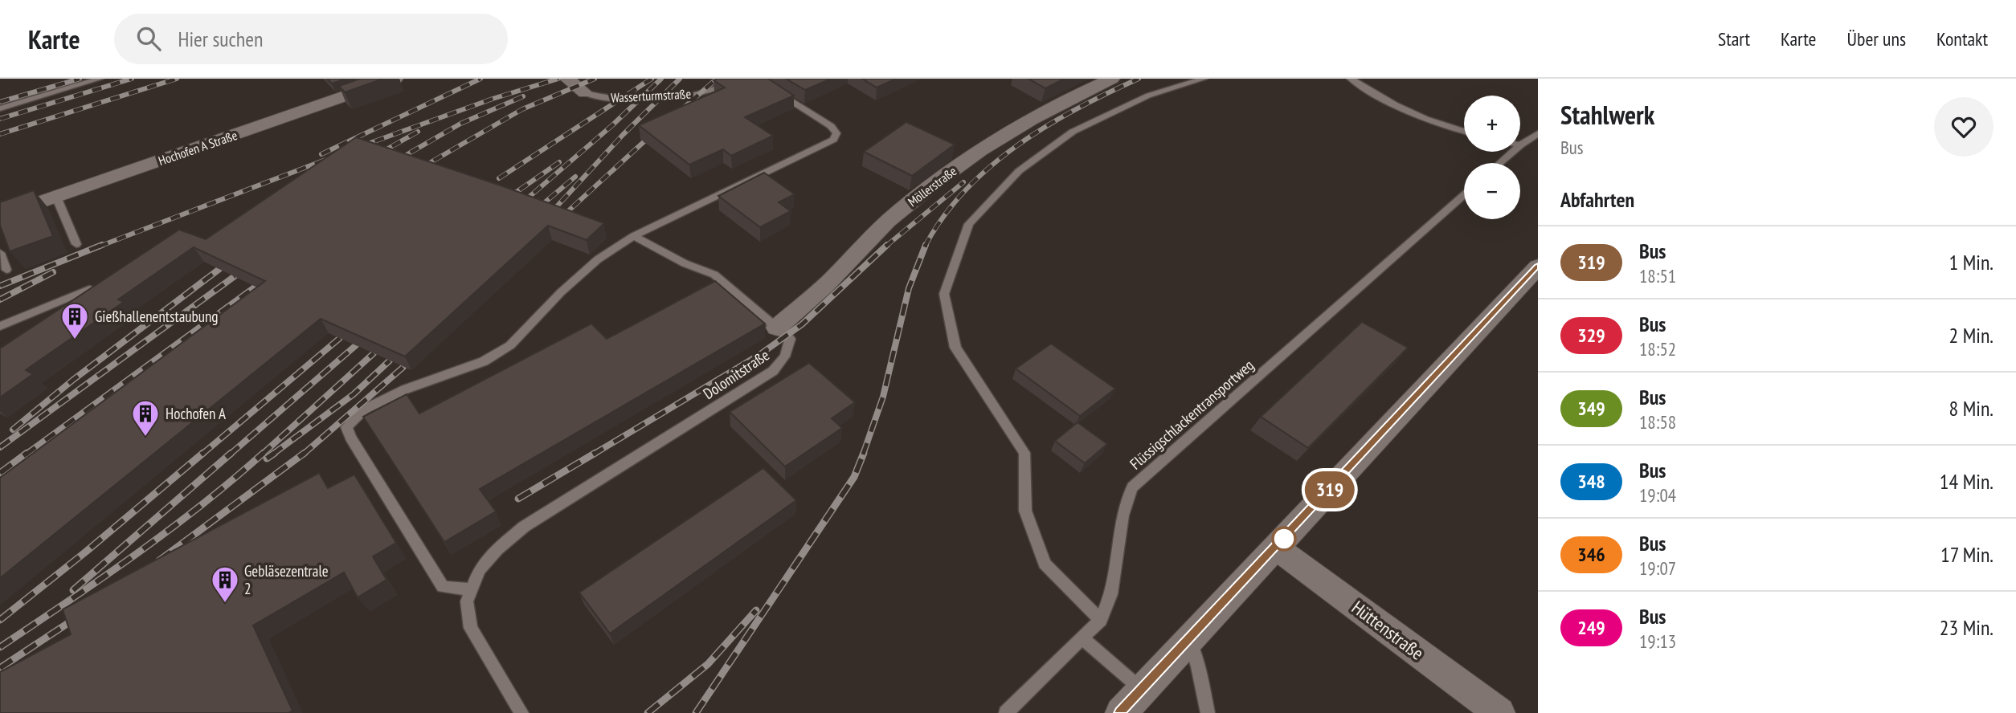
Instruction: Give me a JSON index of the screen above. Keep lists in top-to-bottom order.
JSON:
{
  "streets": {
    "street": [
      "Wasserturmstraße",
      "Hochofen A Straße",
      "Möllerstraße",
      "Hüttenstraße"
    ],
    "lane": ["Dolomitstraße", "Flüssigschlackentransportweg"]
  },
  "crossings": [
    ["Möllerstraße", "Dolomitstraße"]
  ],
  "places": {
    "building": ["Gießhallenentstaubung", "Hochofen A", "Gebläsezentrale 2"]
  },
  "lines": ["bus line 319"],
  "page": {
    "header": "Karte",
    "search": "Hier suchen",
    "nav": [
      "Start",
      "Karte",
      "Über uns",
      "Kontakt"
    ],
    "on_map": "319",
    "heading": [
      ["Stahlwerk", "Bus"],
      "Abfahrten"
    ],
    "map_buttons": ["+", "−"],
    "list": [
      {
        "mark": "319",
        "name": "Bus",
        "note": "18:51",
        "value": "1 Min."
      },
      {
        "mark": "329",
        "name": "Bus",
        "note": "18:52",
        "value": "2 Min."
      },
      {
        "mark": "349",
        "name": "Bus",
        "note": "18:58",
        "value": "8 Min."
      },
      {
        "mark": "348",
        "name": "Bus",
        "note": "19:04",
        "value": "14 Min."
      },
      {
        "mark": "346",
        "name": "Bus",
        "note": "19:07",
        "value": "17 Min."
      },
      {
        "mark": "249",
        "name": "Bus",
        "note": "19:13",
        "value": "23 Min."
      }
    ]
  }
}
